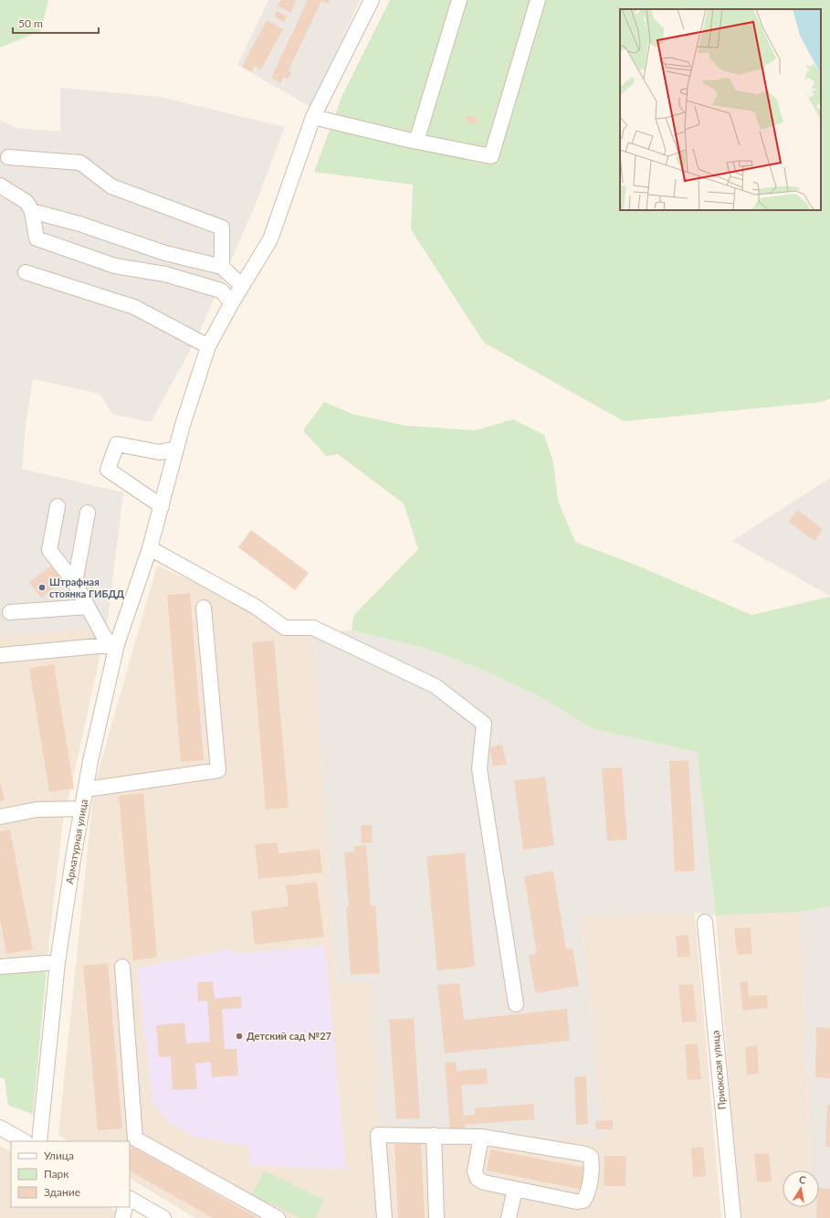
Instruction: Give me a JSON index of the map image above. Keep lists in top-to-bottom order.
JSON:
{
  "streets": {
    "street": ["Арматурная улица", "Приокская улица"]
  },
  "places": ["Штрафная стоянка ГИБДД", "Детский сад №27"],
  "legend": ["Улица", "Парк", "Здание"],
  "scale_bar": "50 m",
  "north": "top"
}
